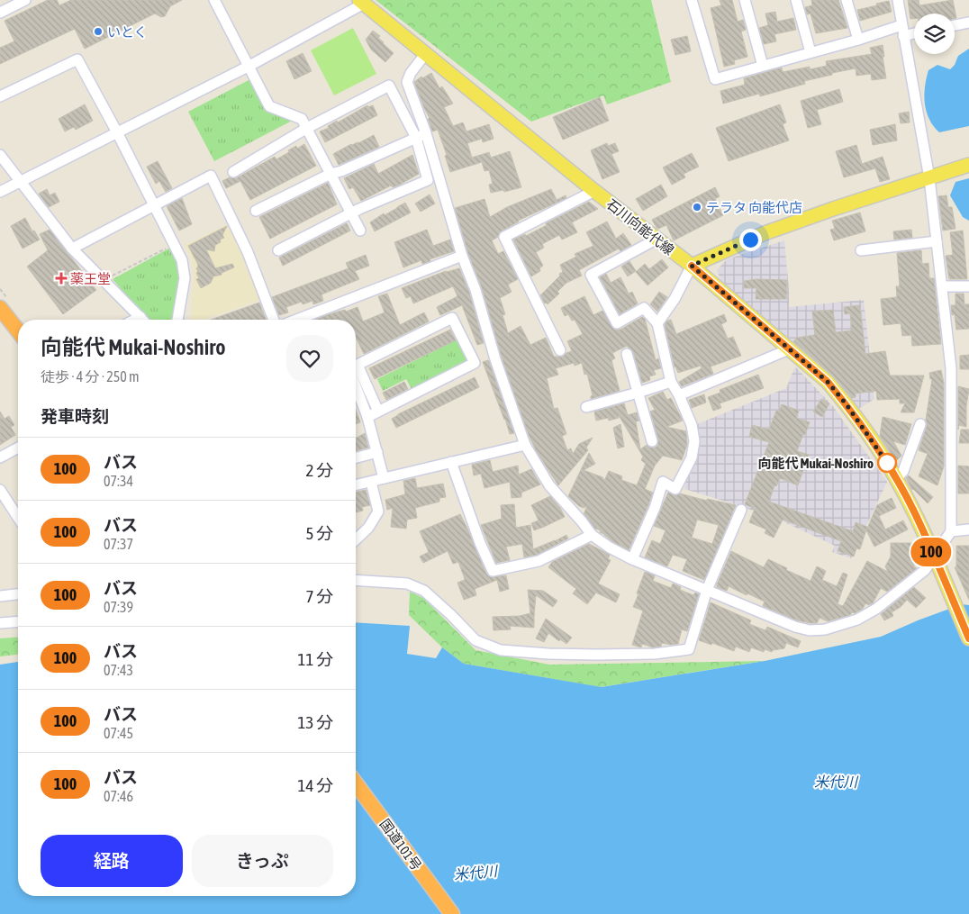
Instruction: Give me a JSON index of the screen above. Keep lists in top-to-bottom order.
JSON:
{
  "streets": {
    "highway": ["国道101号"],
    "main road": ["石川向能代線"]
  },
  "water": ["米代川"],
  "places": {
    "other": ["いとく", "テラタ 向能代店", "向能代 Mukai-Noshiro"],
    "health": ["薬王堂"]
  },
  "lines": ["bus line 100"],
  "page": {
    "on_map": "100",
    "heading": [
      ["向能代 Mukai-Noshiro", "徒歩 · 4 分 · 250 m"],
      "発車時刻"
    ],
    "list": [
      {
        "mark": "100",
        "name": "バス",
        "note": "07:34",
        "value": "2 分"
      },
      {
        "mark": "100",
        "name": "バス",
        "note": "07:37",
        "value": "5 分"
      },
      {
        "mark": "100",
        "name": "バス",
        "note": "07:39",
        "value": "7 分"
      },
      {
        "mark": "100",
        "name": "バス",
        "note": "07:43",
        "value": "11 分"
      },
      {
        "mark": "100",
        "name": "バス",
        "note": "07:45",
        "value": "13 分"
      },
      {
        "mark": "100",
        "name": "バス",
        "note": "07:46",
        "value": "14 分"
      }
    ],
    "buttons": ["経路", "きっぷ"]
  }
}
